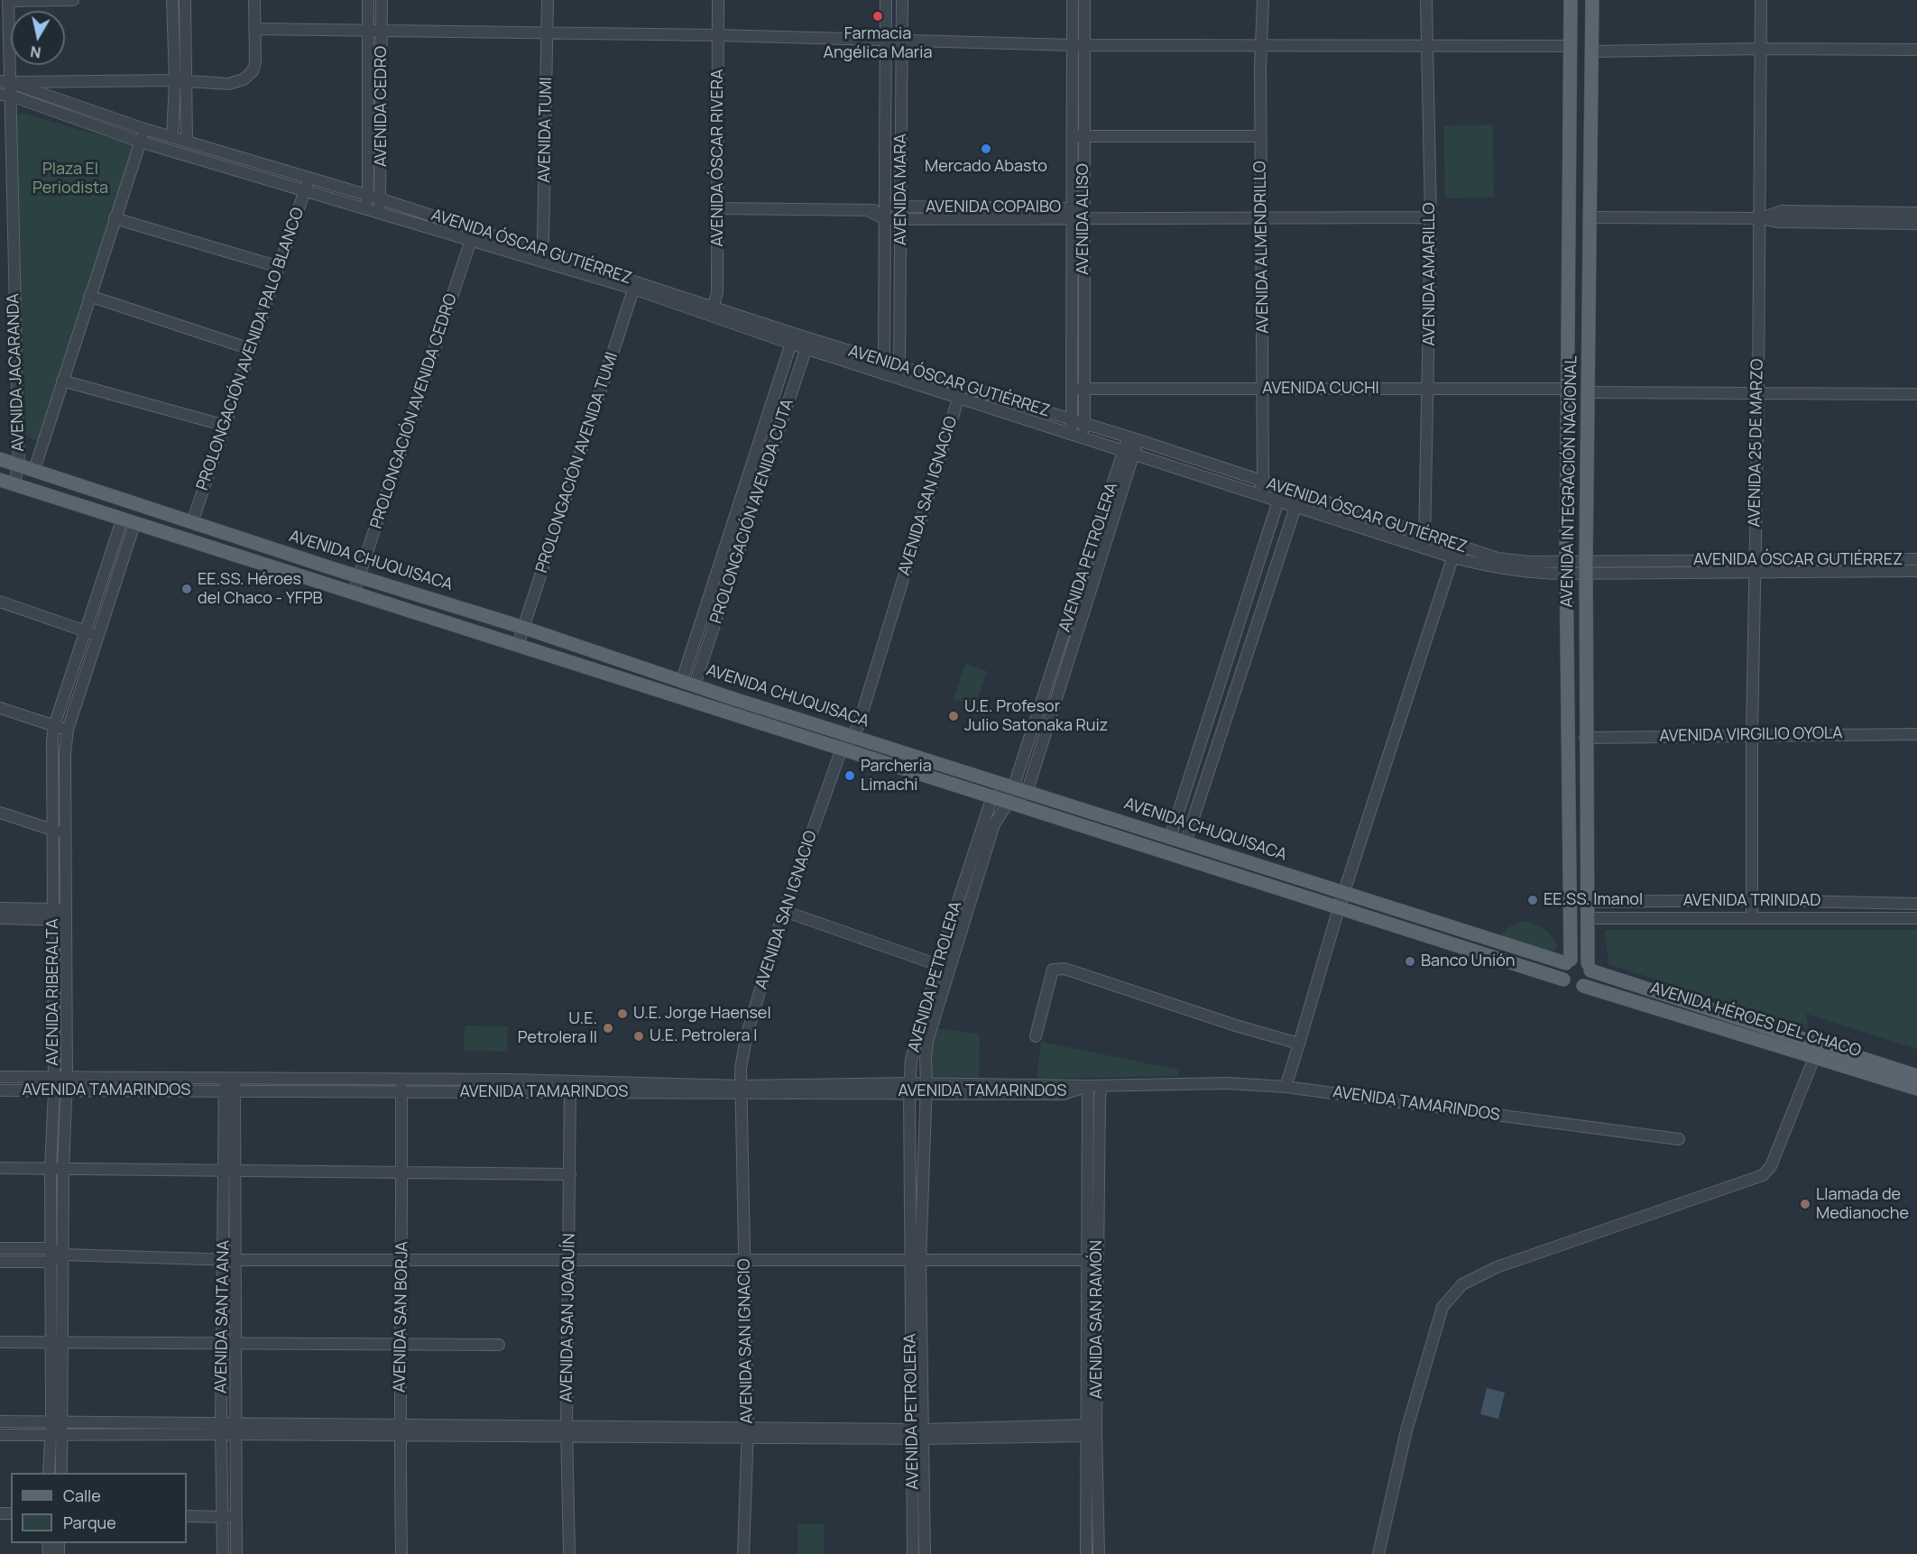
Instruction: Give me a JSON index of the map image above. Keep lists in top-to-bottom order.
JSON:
{
  "streets": {
    "main road": ["AVENIDA INTEGRACIÓN NACIONAL", "AVENIDA CHUQUISACA", "AVENIDA HÉROES DEL CHACO"],
    "street": [
      "AVENIDA CEDRO",
      "AVENIDA TUMI",
      "AVENIDA ÓSCAR RIVERA",
      "AVENIDA MARA",
      "AVENIDA COPAIBO",
      "AVENIDA ALISO",
      "AVENIDA ÓSCAR GUTIÉRREZ",
      "AVENIDA ALMENDRILLO",
      "AVENIDA AMARILLO",
      "PROLONGACIÓN AVENIDA PALO BLANCO",
      "AVENIDA JACARANDA",
      "AVENIDA CUCHI",
      "PROLONGACIÓN AVENIDA CEDRO",
      "AVENIDA 25 DE MARZO",
      "PROLONGACIÓN AVENIDA TUMI",
      "AVENIDA SAN IGNACIO",
      "PROLONGACIÓN AVENIDA CUTA",
      "AVENIDA PETROLERA",
      "AVENIDA VIRGILIO OYOLA",
      "AVENIDA TRINIDAD",
      "AVENIDA RIBERALTA",
      "AVENIDA TAMARINDOS",
      "AVENIDA SANTA ANA",
      "AVENIDA SAN BORJA",
      "AVENIDA SAN JOAQUÍN",
      "AVENIDA SAN RAMÓN"
    ]
  },
  "crossings": [
    ["AVENIDA CEDRO", "AVENIDA ÓSCAR GUTIÉRREZ"],
    ["AVENIDA TUMI", "AVENIDA ÓSCAR GUTIÉRREZ"],
    ["AVENIDA ÓSCAR RIVERA", "AVENIDA COPAIBO"],
    ["AVENIDA ÓSCAR RIVERA", "AVENIDA ÓSCAR GUTIÉRREZ"],
    ["AVENIDA MARA", "AVENIDA COPAIBO"],
    ["AVENIDA MARA", "AVENIDA ÓSCAR GUTIÉRREZ"],
    ["AVENIDA COPAIBO", "AVENIDA ALISO"],
    ["AVENIDA COPAIBO", "AVENIDA ALMENDRILLO"],
    ["AVENIDA COPAIBO", "AVENIDA AMARILLO"],
    ["AVENIDA ALISO", "AVENIDA ÓSCAR GUTIÉRREZ"],
    ["AVENIDA ALISO", "AVENIDA CUCHI"],
    ["AVENIDA ÓSCAR GUTIÉRREZ", "AVENIDA ALMENDRILLO"],
    ["AVENIDA ÓSCAR GUTIÉRREZ", "AVENIDA AMARILLO"],
    ["AVENIDA ÓSCAR GUTIÉRREZ", "PROLONGACIÓN AVENIDA PALO BLANCO"],
    ["AVENIDA ÓSCAR GUTIÉRREZ", "AVENIDA JACARANDA"],
    ["AVENIDA ÓSCAR GUTIÉRREZ", "PROLONGACIÓN AVENIDA CEDRO"],
    ["AVENIDA ÓSCAR GUTIÉRREZ", "AVENIDA 25 DE MARZO"],
    ["AVENIDA ÓSCAR GUTIÉRREZ", "PROLONGACIÓN AVENIDA TUMI"],
    ["AVENIDA ÓSCAR GUTIÉRREZ", "AVENIDA INTEGRACIÓN NACIONAL"],
    ["AVENIDA ÓSCAR GUTIÉRREZ", "AVENIDA SAN IGNACIO"],
    ["AVENIDA ÓSCAR GUTIÉRREZ", "PROLONGACIÓN AVENIDA CUTA"],
    ["AVENIDA ÓSCAR GUTIÉRREZ", "AVENIDA PETROLERA"],
    ["AVENIDA ALMENDRILLO", "AVENIDA CUCHI"],
    ["AVENIDA AMARILLO", "AVENIDA CUCHI"],
    ["PROLONGACIÓN AVENIDA PALO BLANCO", "AVENIDA CHUQUISACA"],
    ["AVENIDA JACARANDA", "AVENIDA CHUQUISACA"],
    ["AVENIDA CUCHI", "AVENIDA INTEGRACIÓN NACIONAL"],
    ["PROLONGACIÓN AVENIDA CEDRO", "AVENIDA CHUQUISACA"],
    ["AVENIDA 25 DE MARZO", "AVENIDA VIRGILIO OYOLA"],
    ["AVENIDA 25 DE MARZO", "AVENIDA TRINIDAD"],
    ["PROLONGACIÓN AVENIDA TUMI", "AVENIDA CHUQUISACA"],
    ["AVENIDA INTEGRACIÓN NACIONAL", "AVENIDA CHUQUISACA"],
    ["AVENIDA INTEGRACIÓN NACIONAL", "AVENIDA VIRGILIO OYOLA"],
    ["AVENIDA INTEGRACIÓN NACIONAL", "AVENIDA TRINIDAD"],
    ["AVENIDA INTEGRACIÓN NACIONAL", "AVENIDA HÉROES DEL CHACO"],
    ["AVENIDA SAN IGNACIO", "AVENIDA CHUQUISACA"],
    ["AVENIDA SAN IGNACIO", "AVENIDA TAMARINDOS"],
    ["PROLONGACIÓN AVENIDA CUTA", "AVENIDA CHUQUISACA"],
    ["AVENIDA PETROLERA", "AVENIDA CHUQUISACA"],
    ["AVENIDA PETROLERA", "AVENIDA TAMARINDOS"],
    ["AVENIDA CHUQUISACA", "AVENIDA RIBERALTA"],
    ["AVENIDA CHUQUISACA", "AVENIDA HÉROES DEL CHACO"],
    ["AVENIDA RIBERALTA", "AVENIDA TAMARINDOS"],
    ["AVENIDA TAMARINDOS", "AVENIDA SANTA ANA"],
    ["AVENIDA TAMARINDOS", "AVENIDA SAN BORJA"],
    ["AVENIDA TAMARINDOS", "AVENIDA SAN JOAQUÍN"],
    ["AVENIDA TAMARINDOS", "AVENIDA SAN RAMÓN"]
  ],
  "parks": ["Plaza El Periodista"],
  "places": [
    "Farmacia Angélica Maria",
    "Mercado Abasto",
    "EE.SS. Héroes del Chaco - YFPB",
    "U.E. Profesor Julio Satonaka Ruiz",
    "Parcheria Limachi",
    "EE.SS. Imanol",
    "Banco Unión",
    "U.E. Jorge Haensel",
    "U.E. Petrolera II",
    "U.E. Petrolera I",
    "Llamada de Medianoche"
  ],
  "legend": ["Calle", "Parque"],
  "north": "bottom"
}
